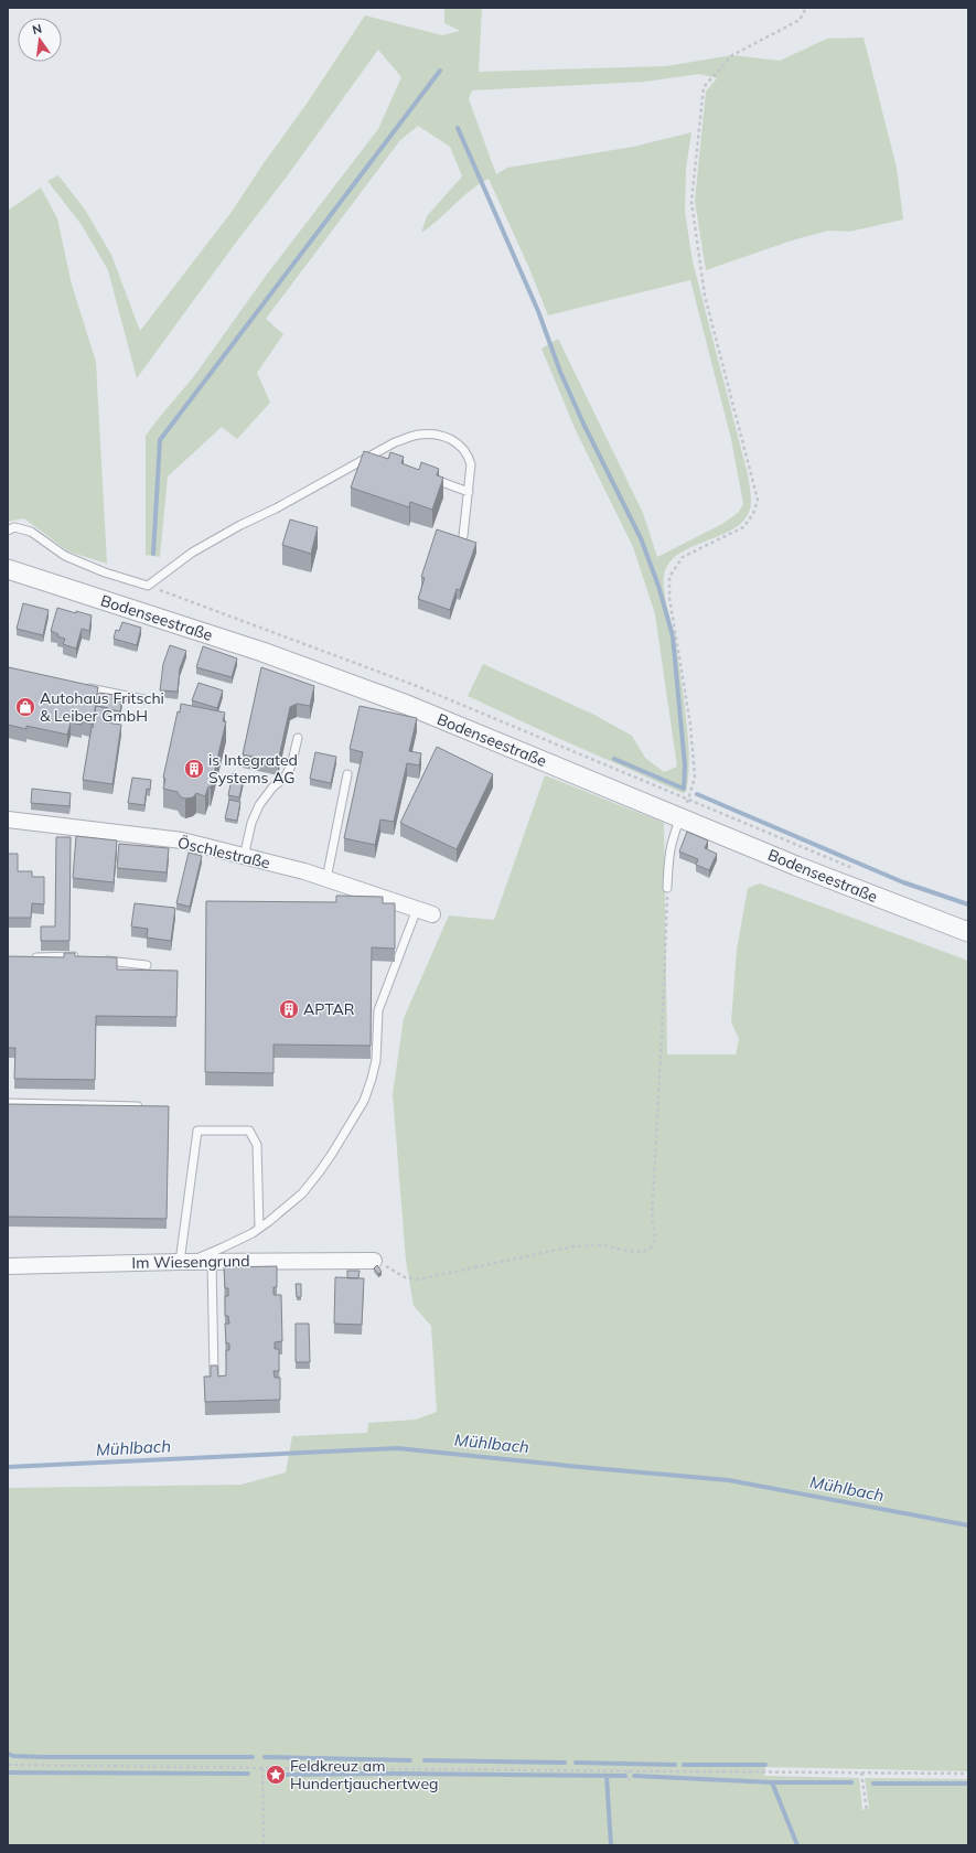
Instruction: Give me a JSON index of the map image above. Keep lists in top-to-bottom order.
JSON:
{
  "streets": {
    "street": ["Bodenseestraße", "Öschlestraße", "Im Wiesengrund"]
  },
  "water": ["Mühlbach"],
  "places": {
    "shop": ["Autohaus Fritschi & Leiber GmbH"],
    "building": ["is Integrated Systems AG", "APTAR"],
    "place": ["Feldkreuz am Hundertjauchertweg"]
  },
  "north": "top"
}
